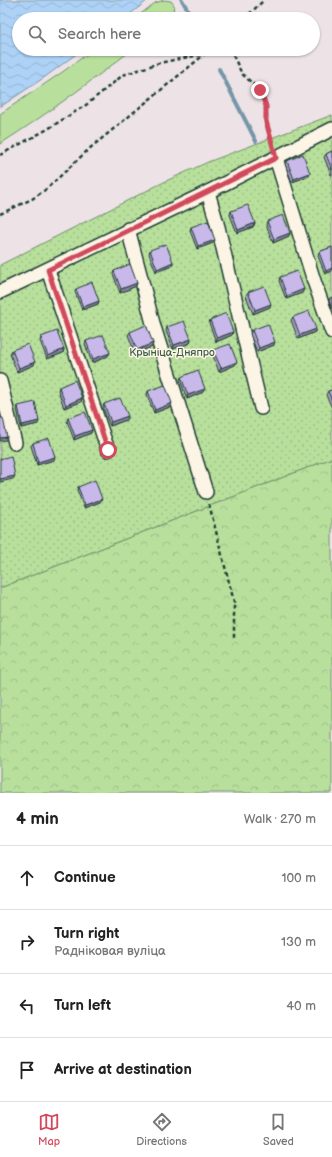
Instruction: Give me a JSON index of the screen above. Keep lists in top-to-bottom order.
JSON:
{
  "parks": ["Крыніца-Дняпро"],
  "page": {
    "search": "Search here",
    "heading": ["4 min", "Walk · 270 m"],
    "list": [
      ["Continue", "100 m"],
      ["Turn right", "Радніковая вуліца", "130 m"],
      ["Turn left", "40 m"],
      "Arrive at destination"
    ],
    "nav": ["Map", "Directions", "Saved"]
  }
}
